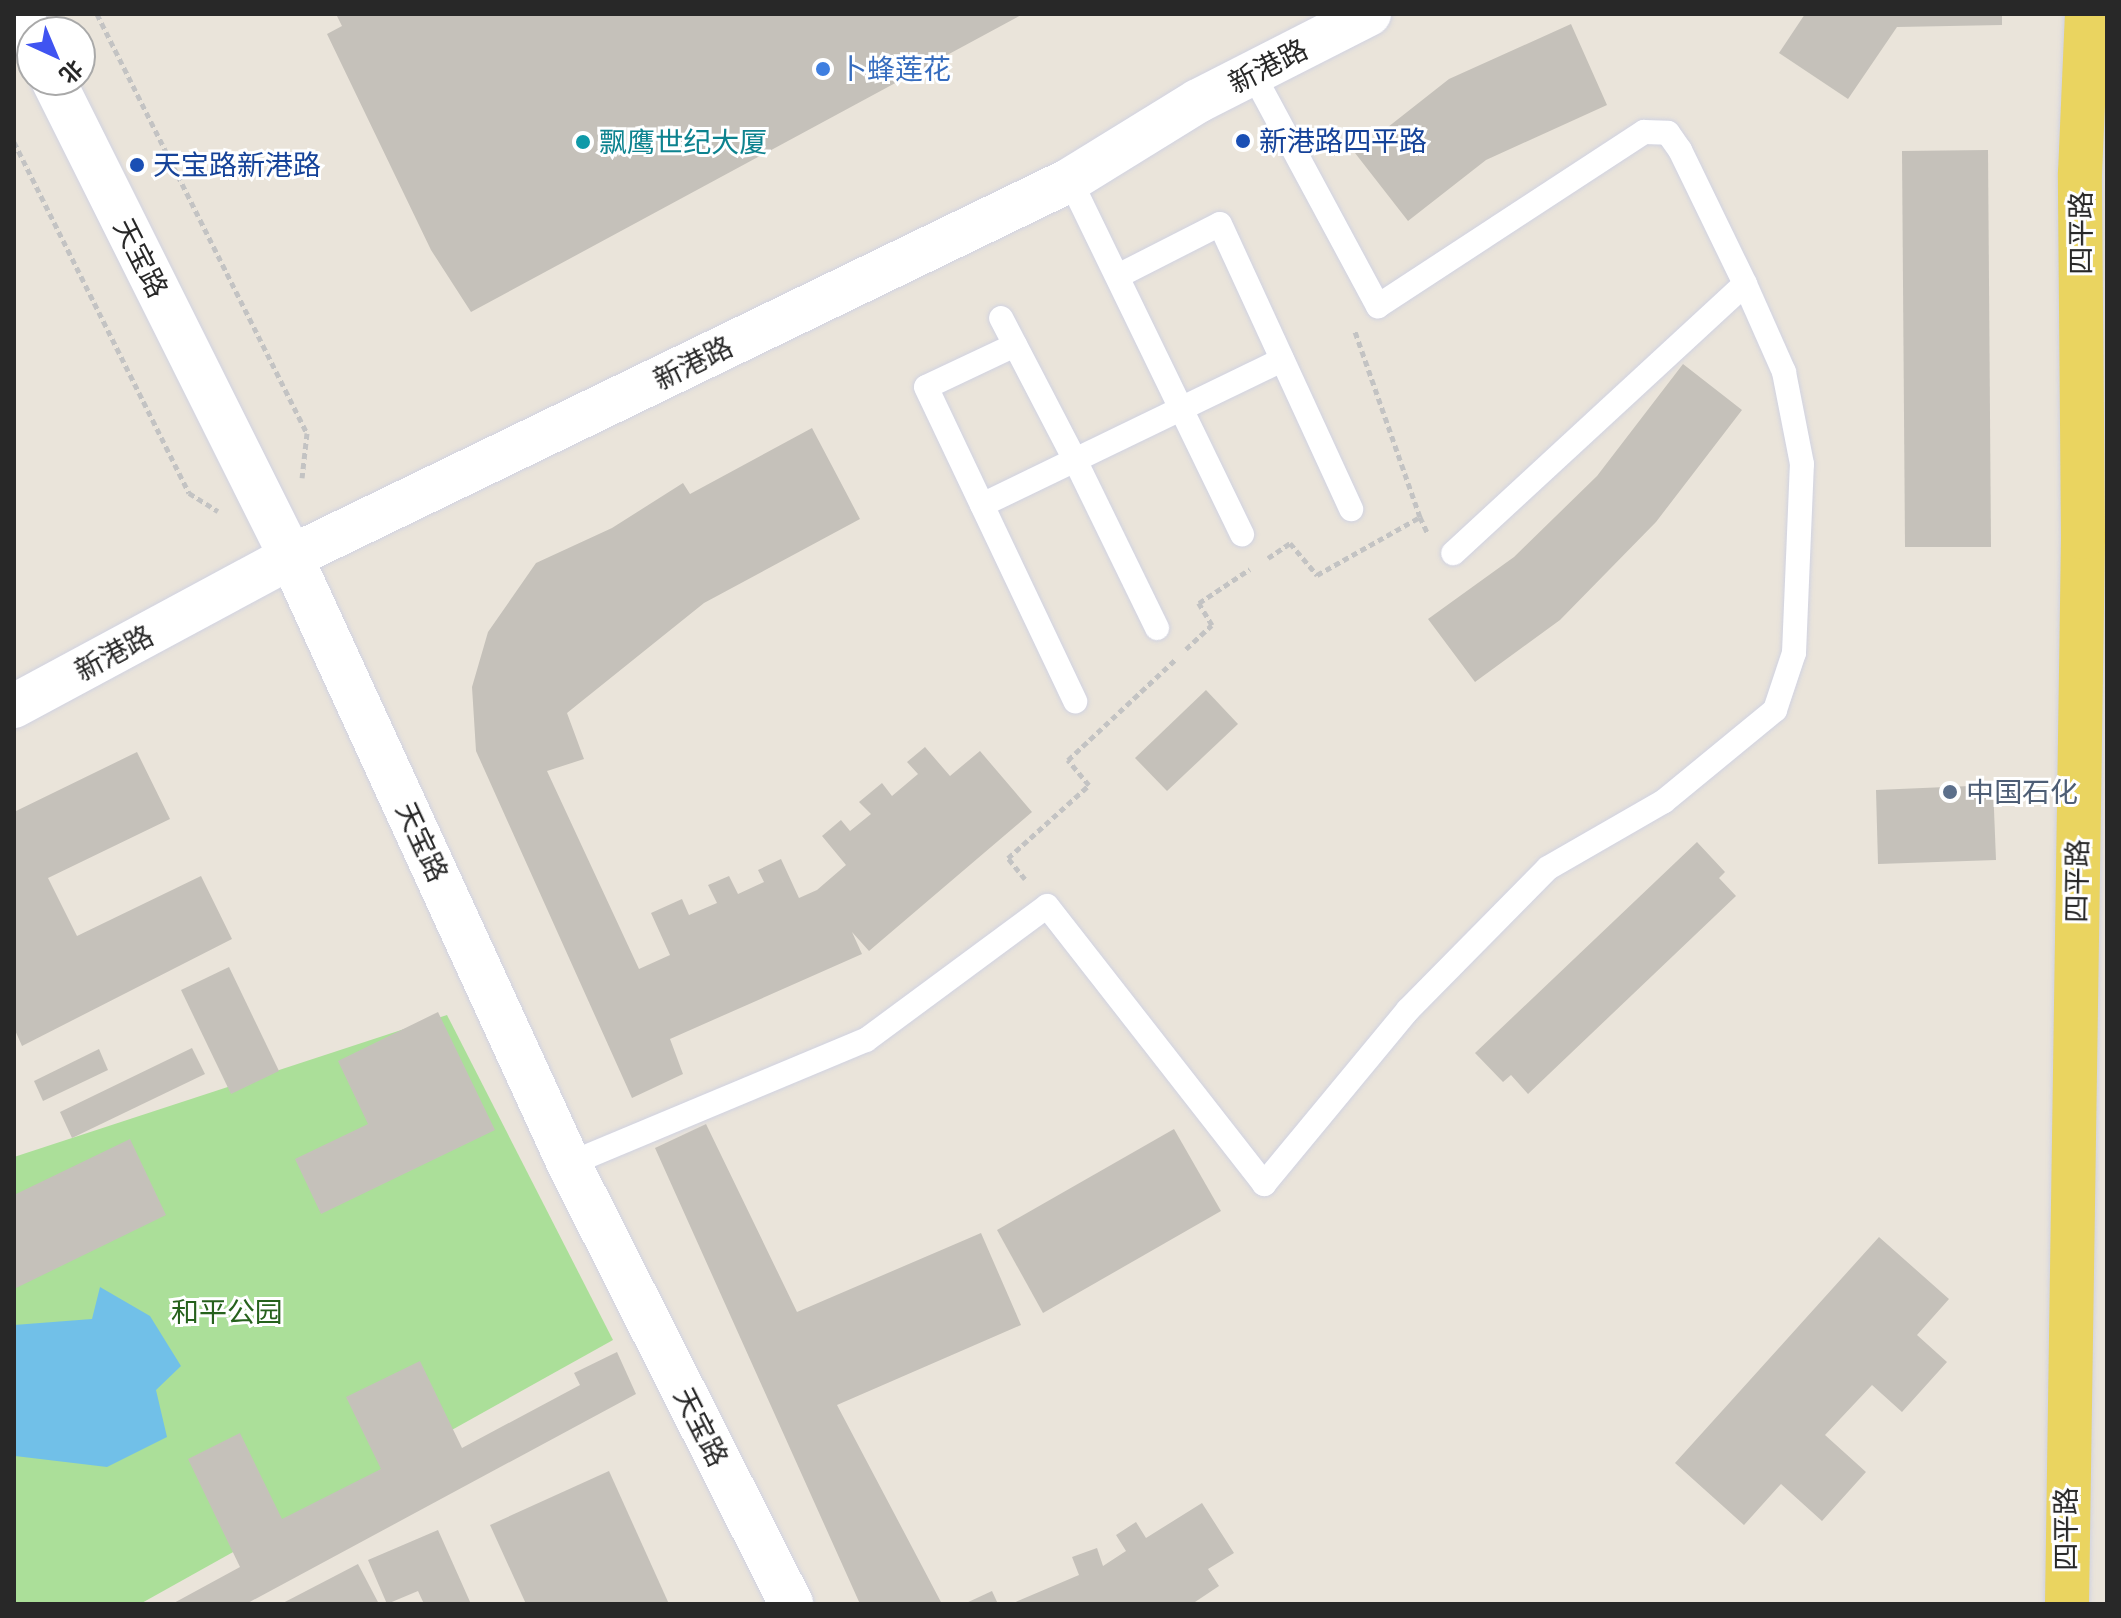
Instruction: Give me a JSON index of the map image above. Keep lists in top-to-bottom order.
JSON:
{
  "streets": {
    "main road": ["四平路"],
    "street": ["新港路", "天宝路"]
  },
  "crossings": [
    ["新港路", "天宝路"]
  ],
  "parks": ["和平公园"],
  "places": [
    "卜蜂莲花",
    "新港路四平路",
    "飘鹰世纪大厦",
    "天宝路新港路",
    "中国石化"
  ],
  "north": "bottom right"
}
